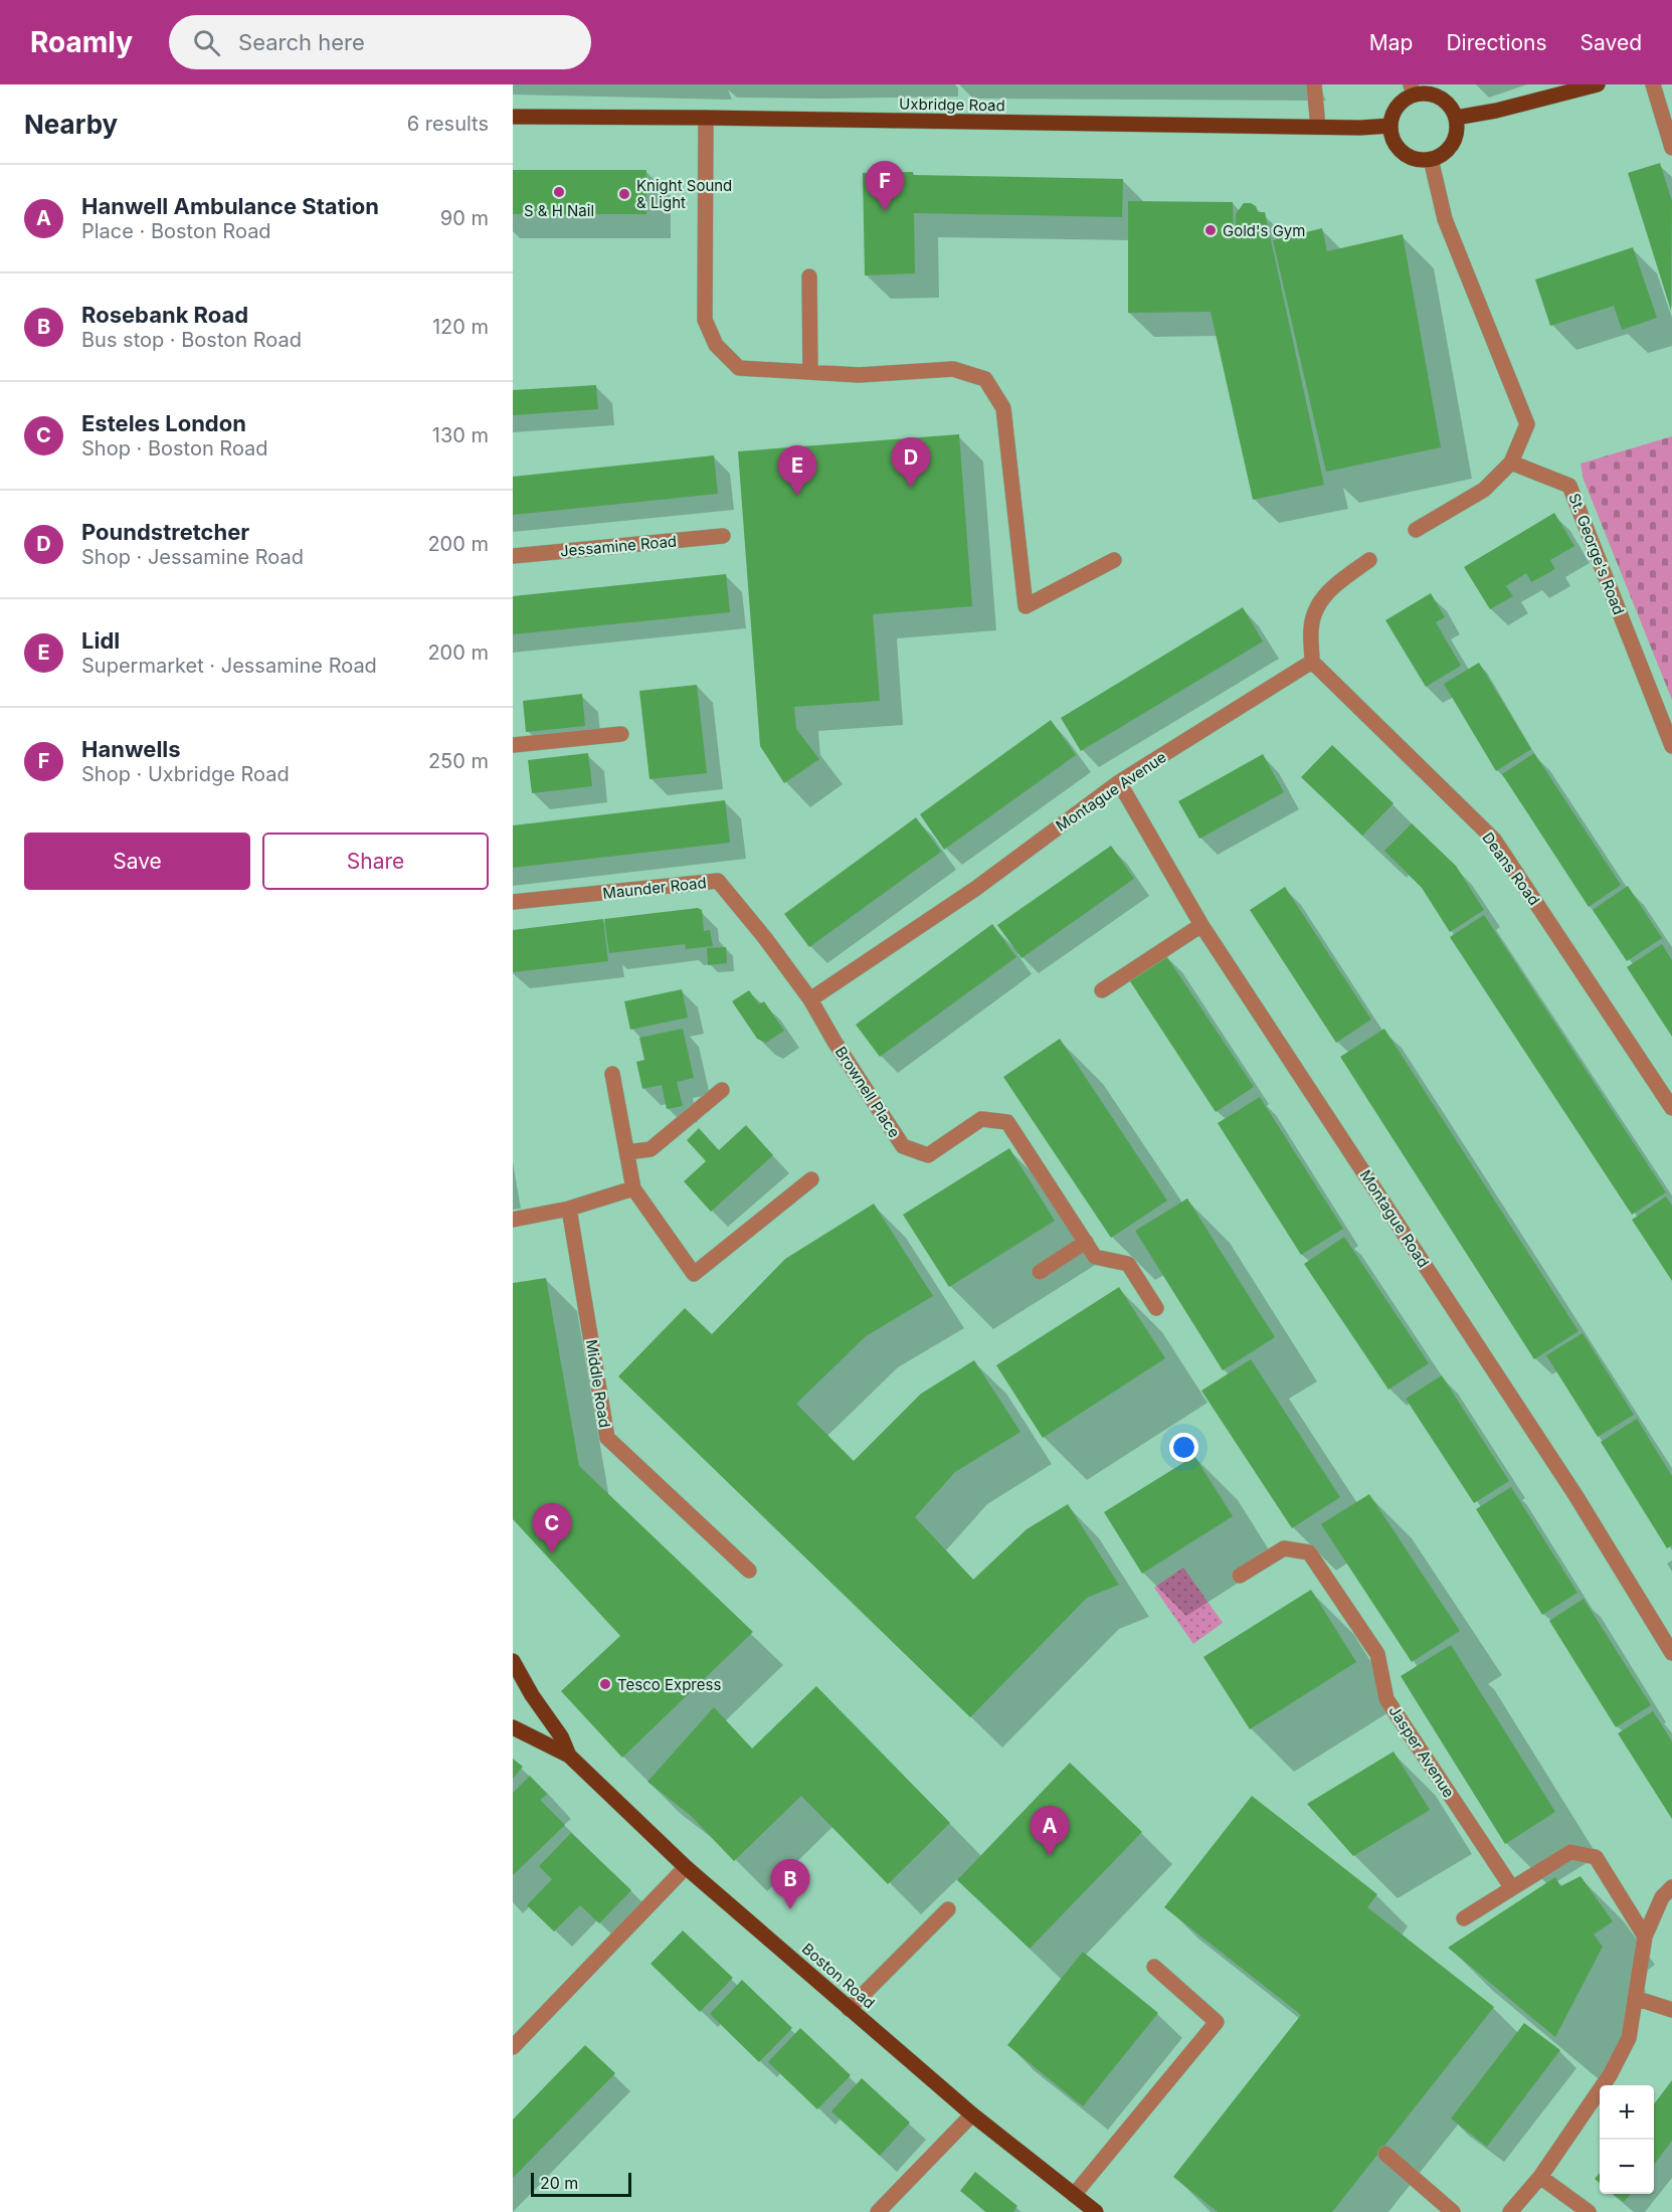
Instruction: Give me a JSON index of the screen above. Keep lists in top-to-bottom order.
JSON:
{
  "streets": {
    "main road": ["Uxbridge Road", "Boston Road"],
    "street": [
      "Jessamine Road",
      "St. George's Road",
      "Montague Avenue",
      "Deans Road",
      "Maunder Road",
      "Brownell Place",
      "Montague Road",
      "Middle Road",
      "Jasper Avenue"
    ]
  },
  "crossings": [
    ["Montague Avenue", "Deans Road"],
    ["Montague Avenue", "Maunder Road"],
    ["Montague Avenue", "Brownell Place"],
    ["Montague Avenue", "Montague Road"],
    ["Maunder Road", "Brownell Place"]
  ],
  "places": [
    "S & H Nail",
    "Knight Sound & Light",
    "Gold's Gym",
    "Tesco Express"
  ],
  "scale_bar": "20 m",
  "page": {
    "header": "Roamly",
    "search": "Search here",
    "nav": ["Map", "Directions", "Saved"],
    "heading": ["Nearby", "6 results"],
    "pins": [
      "F",
      "D",
      "E",
      "C",
      "A",
      "B"
    ],
    "list": [
      {
        "mark": "A",
        "name": "Hanwell Ambulance Station",
        "note": "Place · Boston Road",
        "value": "90 m"
      },
      {
        "mark": "B",
        "name": "Rosebank Road",
        "note": "Bus stop · Boston Road",
        "value": "120 m"
      },
      {
        "mark": "C",
        "name": "Esteles London",
        "note": "Shop · Boston Road",
        "value": "130 m"
      },
      {
        "mark": "D",
        "name": "Poundstretcher",
        "note": "Shop · Jessamine Road",
        "value": "200 m"
      },
      {
        "mark": "E",
        "name": "Lidl",
        "note": "Supermarket · Jessamine Road",
        "value": "200 m"
      },
      {
        "mark": "F",
        "name": "Hanwells",
        "note": "Shop · Uxbridge Road",
        "value": "250 m"
      }
    ],
    "buttons": ["Save", "Share"],
    "map_buttons": ["+", "−"],
    "scale": "20 m"
  }
}
